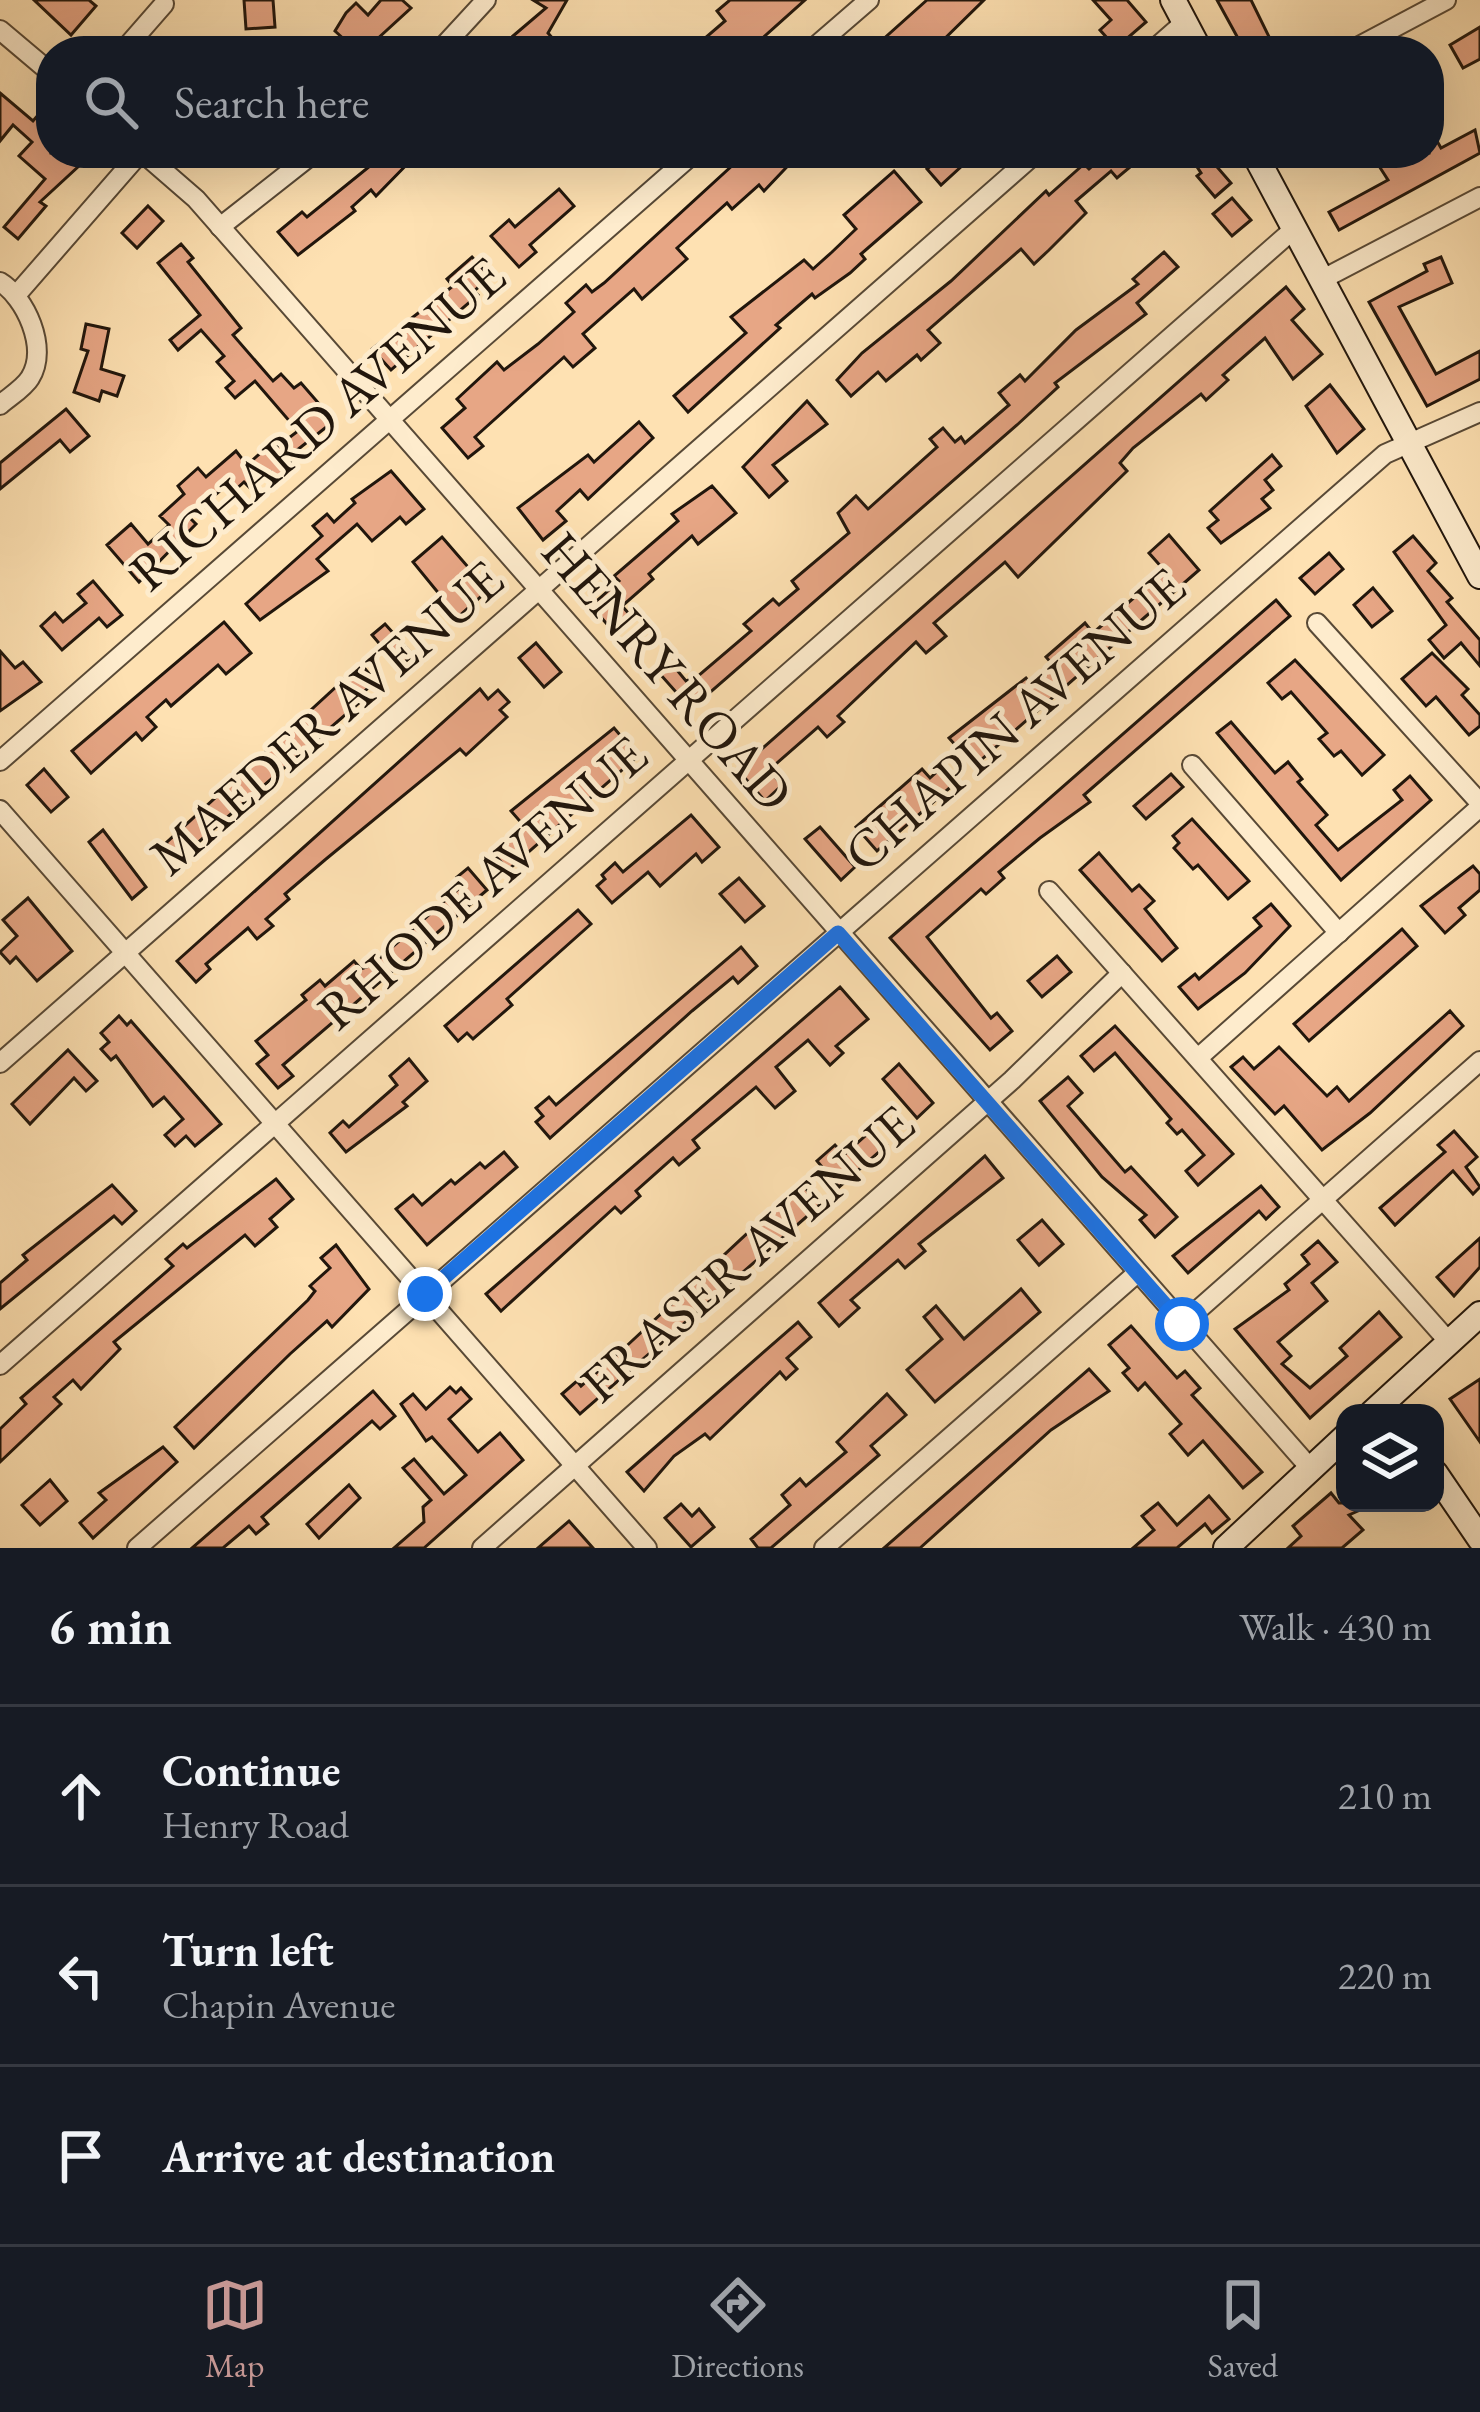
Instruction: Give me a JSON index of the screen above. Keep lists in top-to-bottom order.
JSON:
{
  "streets": {
    "street": [
      "RICHARD AVENUE",
      "HENRY ROAD",
      "MAEDER AVENUE",
      "CHAPIN AVENUE",
      "RHODE AVENUE",
      "FRASER AVENUE"
    ]
  },
  "crossings": [
    ["RICHARD AVENUE", "HENRY ROAD"],
    ["HENRY ROAD", "MAEDER AVENUE"],
    ["HENRY ROAD", "CHAPIN AVENUE"],
    ["HENRY ROAD", "RHODE AVENUE"],
    ["HENRY ROAD", "FRASER AVENUE"]
  ],
  "page": {
    "search": "Search here",
    "heading": ["6 min", "Walk · 430 m"],
    "list": [
      ["Continue", "Henry Road", "210 m"],
      ["Turn left", "Chapin Avenue", "220 m"],
      "Arrive at destination"
    ],
    "nav": ["Map", "Directions", "Saved"]
  }
}
